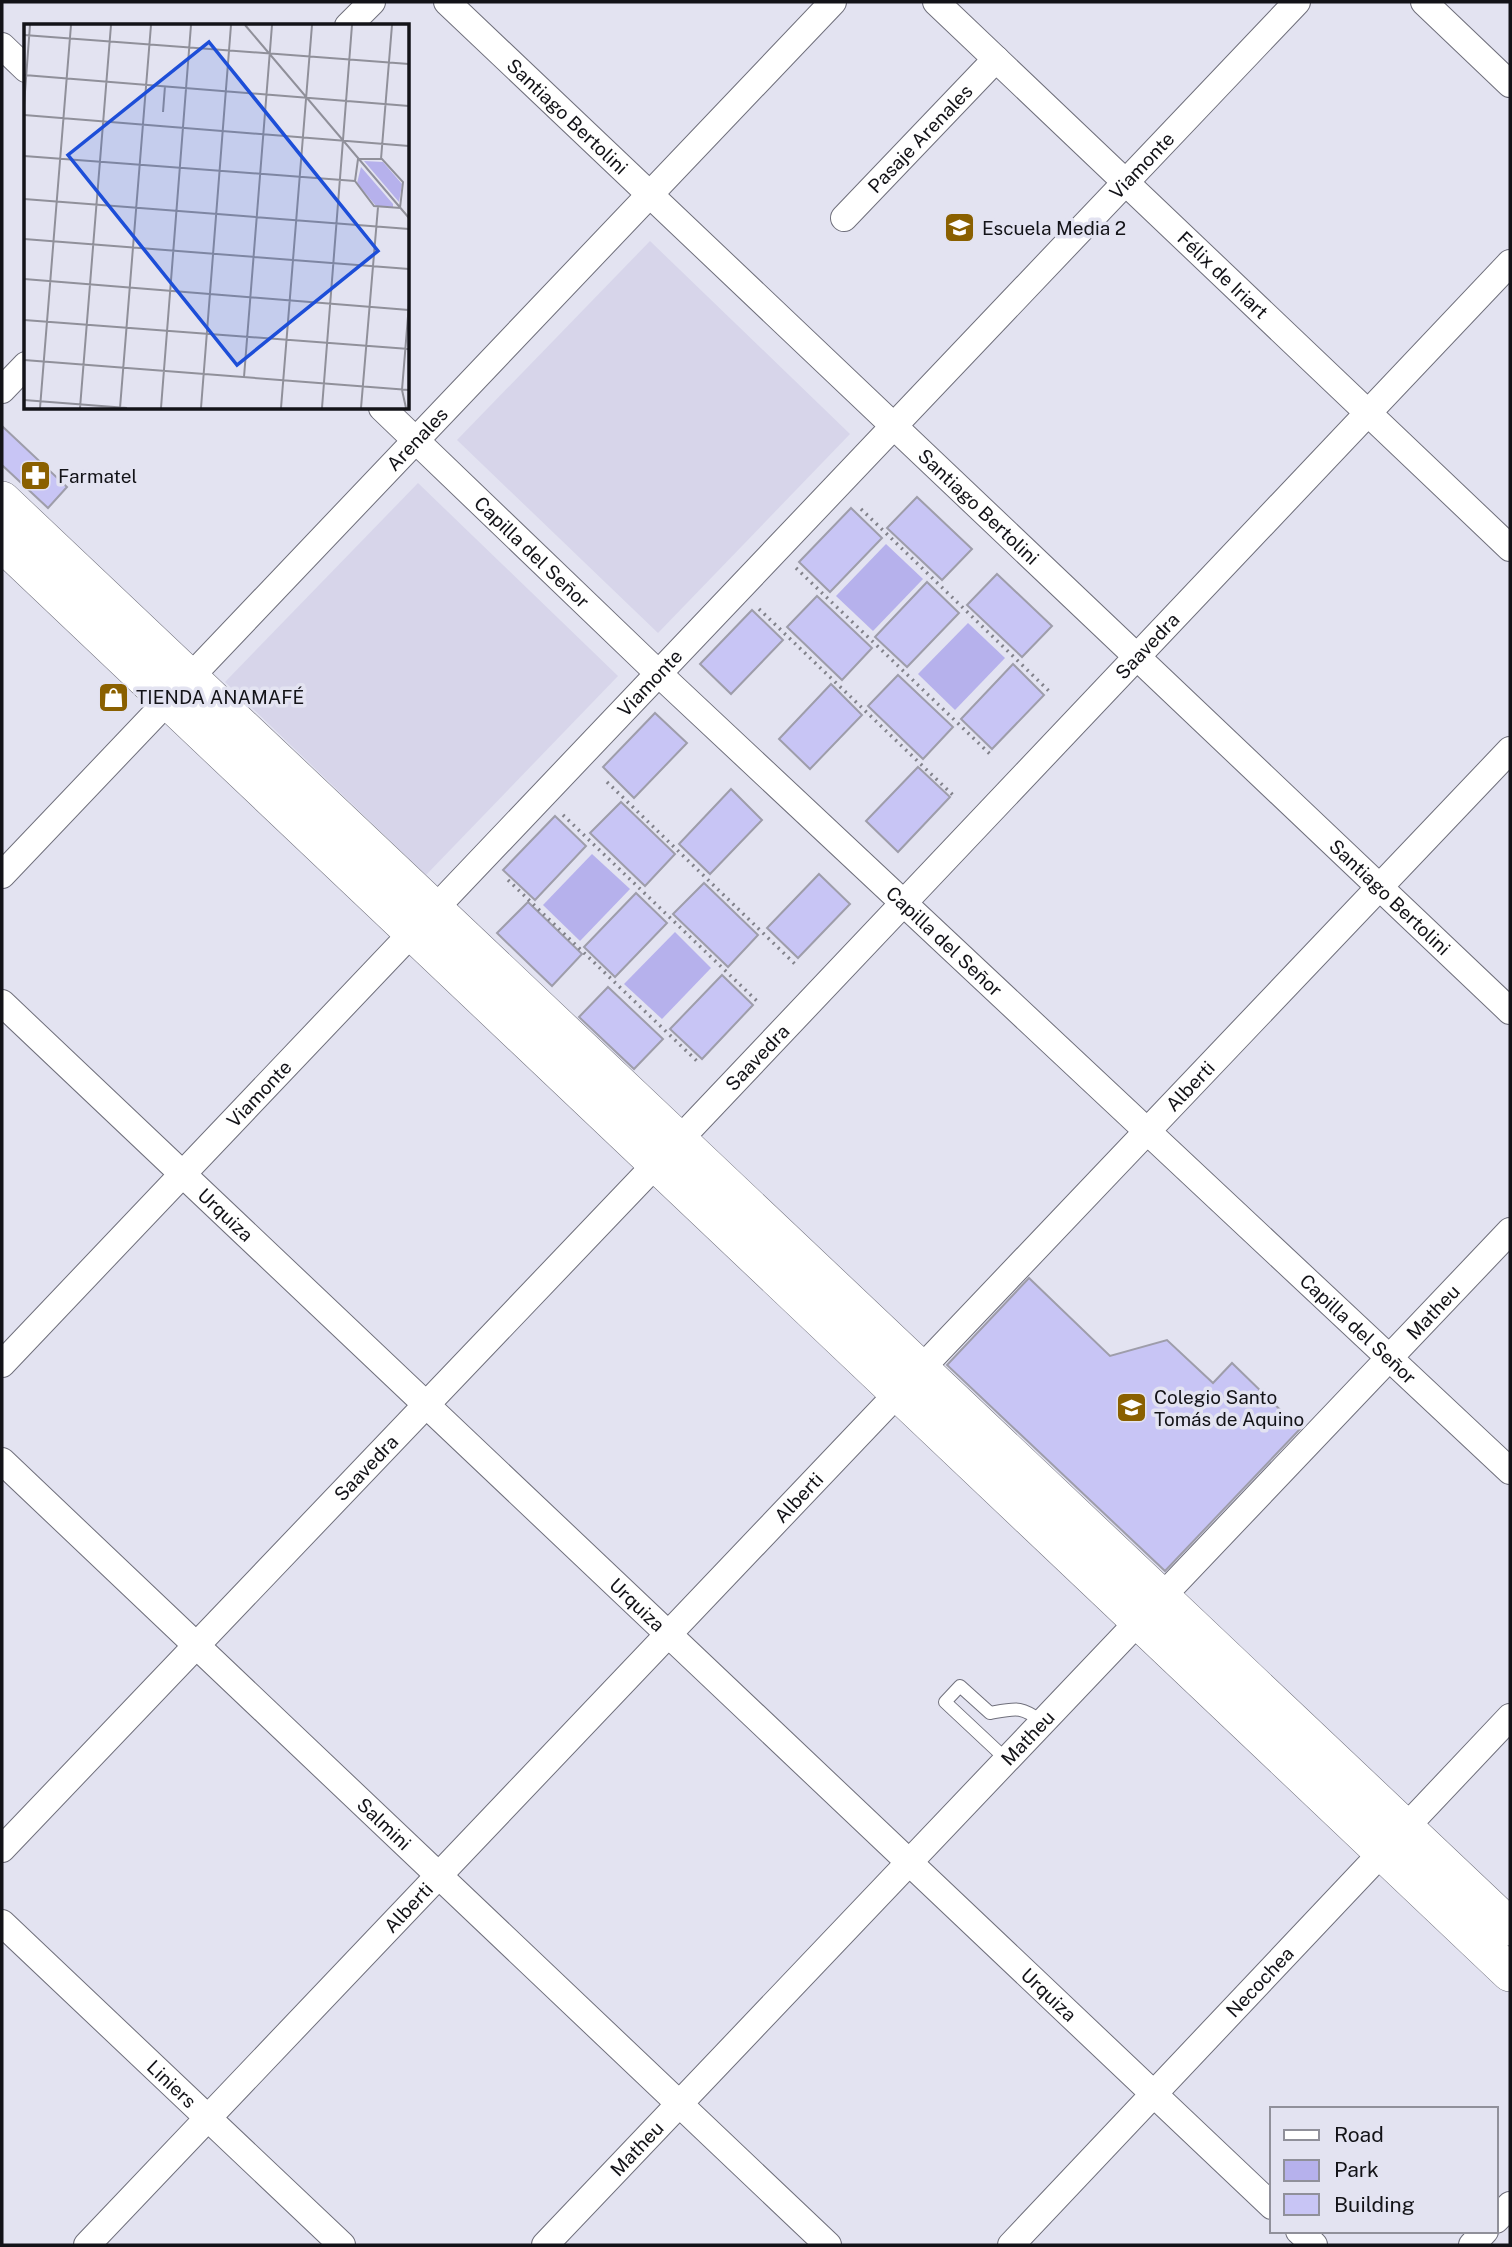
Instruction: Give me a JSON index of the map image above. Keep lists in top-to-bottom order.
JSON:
{
  "streets": {
    "street": [
      "Santiago Bertolini",
      "Pasaje Arenales",
      "Viamonte",
      "Félix de Iriart",
      "Arenales",
      "Capilla del Señor",
      "Saavedra",
      "Alberti",
      "Urquiza",
      "Matheu",
      "Salmini",
      "Necochea",
      "Liniers"
    ]
  },
  "crossings": [
    ["Santiago Bertolini", "Viamonte"],
    ["Santiago Bertolini", "Arenales"],
    ["Santiago Bertolini", "Saavedra"],
    ["Santiago Bertolini", "Alberti"],
    ["Pasaje Arenales", "Félix de Iriart"],
    ["Viamonte", "Félix de Iriart"],
    ["Viamonte", "Capilla del Señor"],
    ["Viamonte", "Urquiza"],
    ["Félix de Iriart", "Saavedra"],
    ["Arenales", "Capilla del Señor"],
    ["Capilla del Señor", "Saavedra"],
    ["Capilla del Señor", "Alberti"],
    ["Capilla del Señor", "Matheu"],
    ["Saavedra", "Urquiza"],
    ["Saavedra", "Salmini"],
    ["Alberti", "Urquiza"],
    ["Alberti", "Salmini"],
    ["Alberti", "Liniers"],
    ["Urquiza", "Matheu"],
    ["Urquiza", "Necochea"],
    ["Matheu", "Salmini"]
  ],
  "places": {
    "school or university": ["Escuela Media 2", "Colegio Santo Tomás de Aquino"],
    "pharmacy": ["Farmatel"],
    "shop": ["TIENDA ANAMAFÉ"]
  },
  "legend": ["Road", "Park", "Building"]
}
